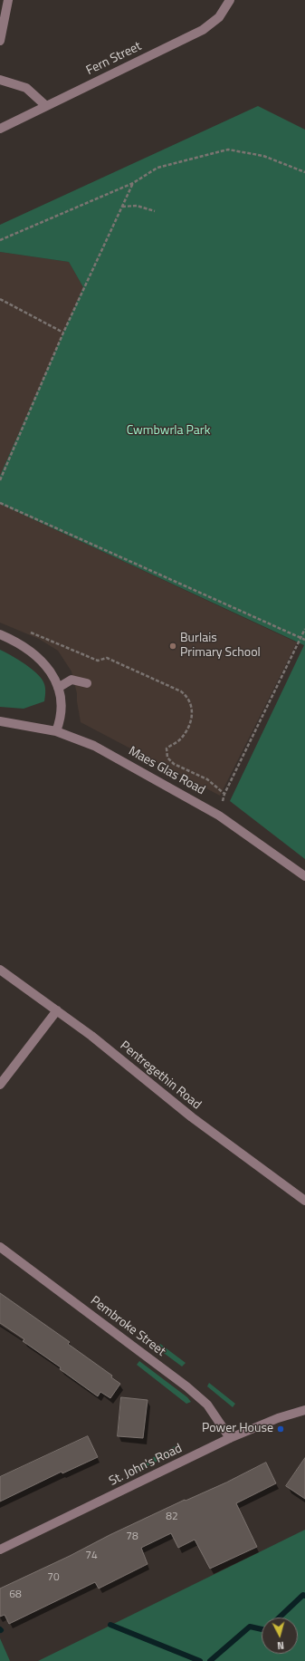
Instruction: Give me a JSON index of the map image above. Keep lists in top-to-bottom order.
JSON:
{
  "streets": {
    "street": [
      "Fern Street",
      "Maes Glas Road",
      "Pentregethin Road",
      "Pembroke Street",
      "St. John's Road"
    ]
  },
  "crossings": [
    ["Pembroke Street", "St. John's Road"]
  ],
  "parks": ["Cwmbwrla Park"],
  "places": ["Burlais Primary School", "Power House"],
  "house_numbers": [
    "82",
    "78",
    "74",
    "70",
    "68"
  ],
  "north": "bottom"
}
